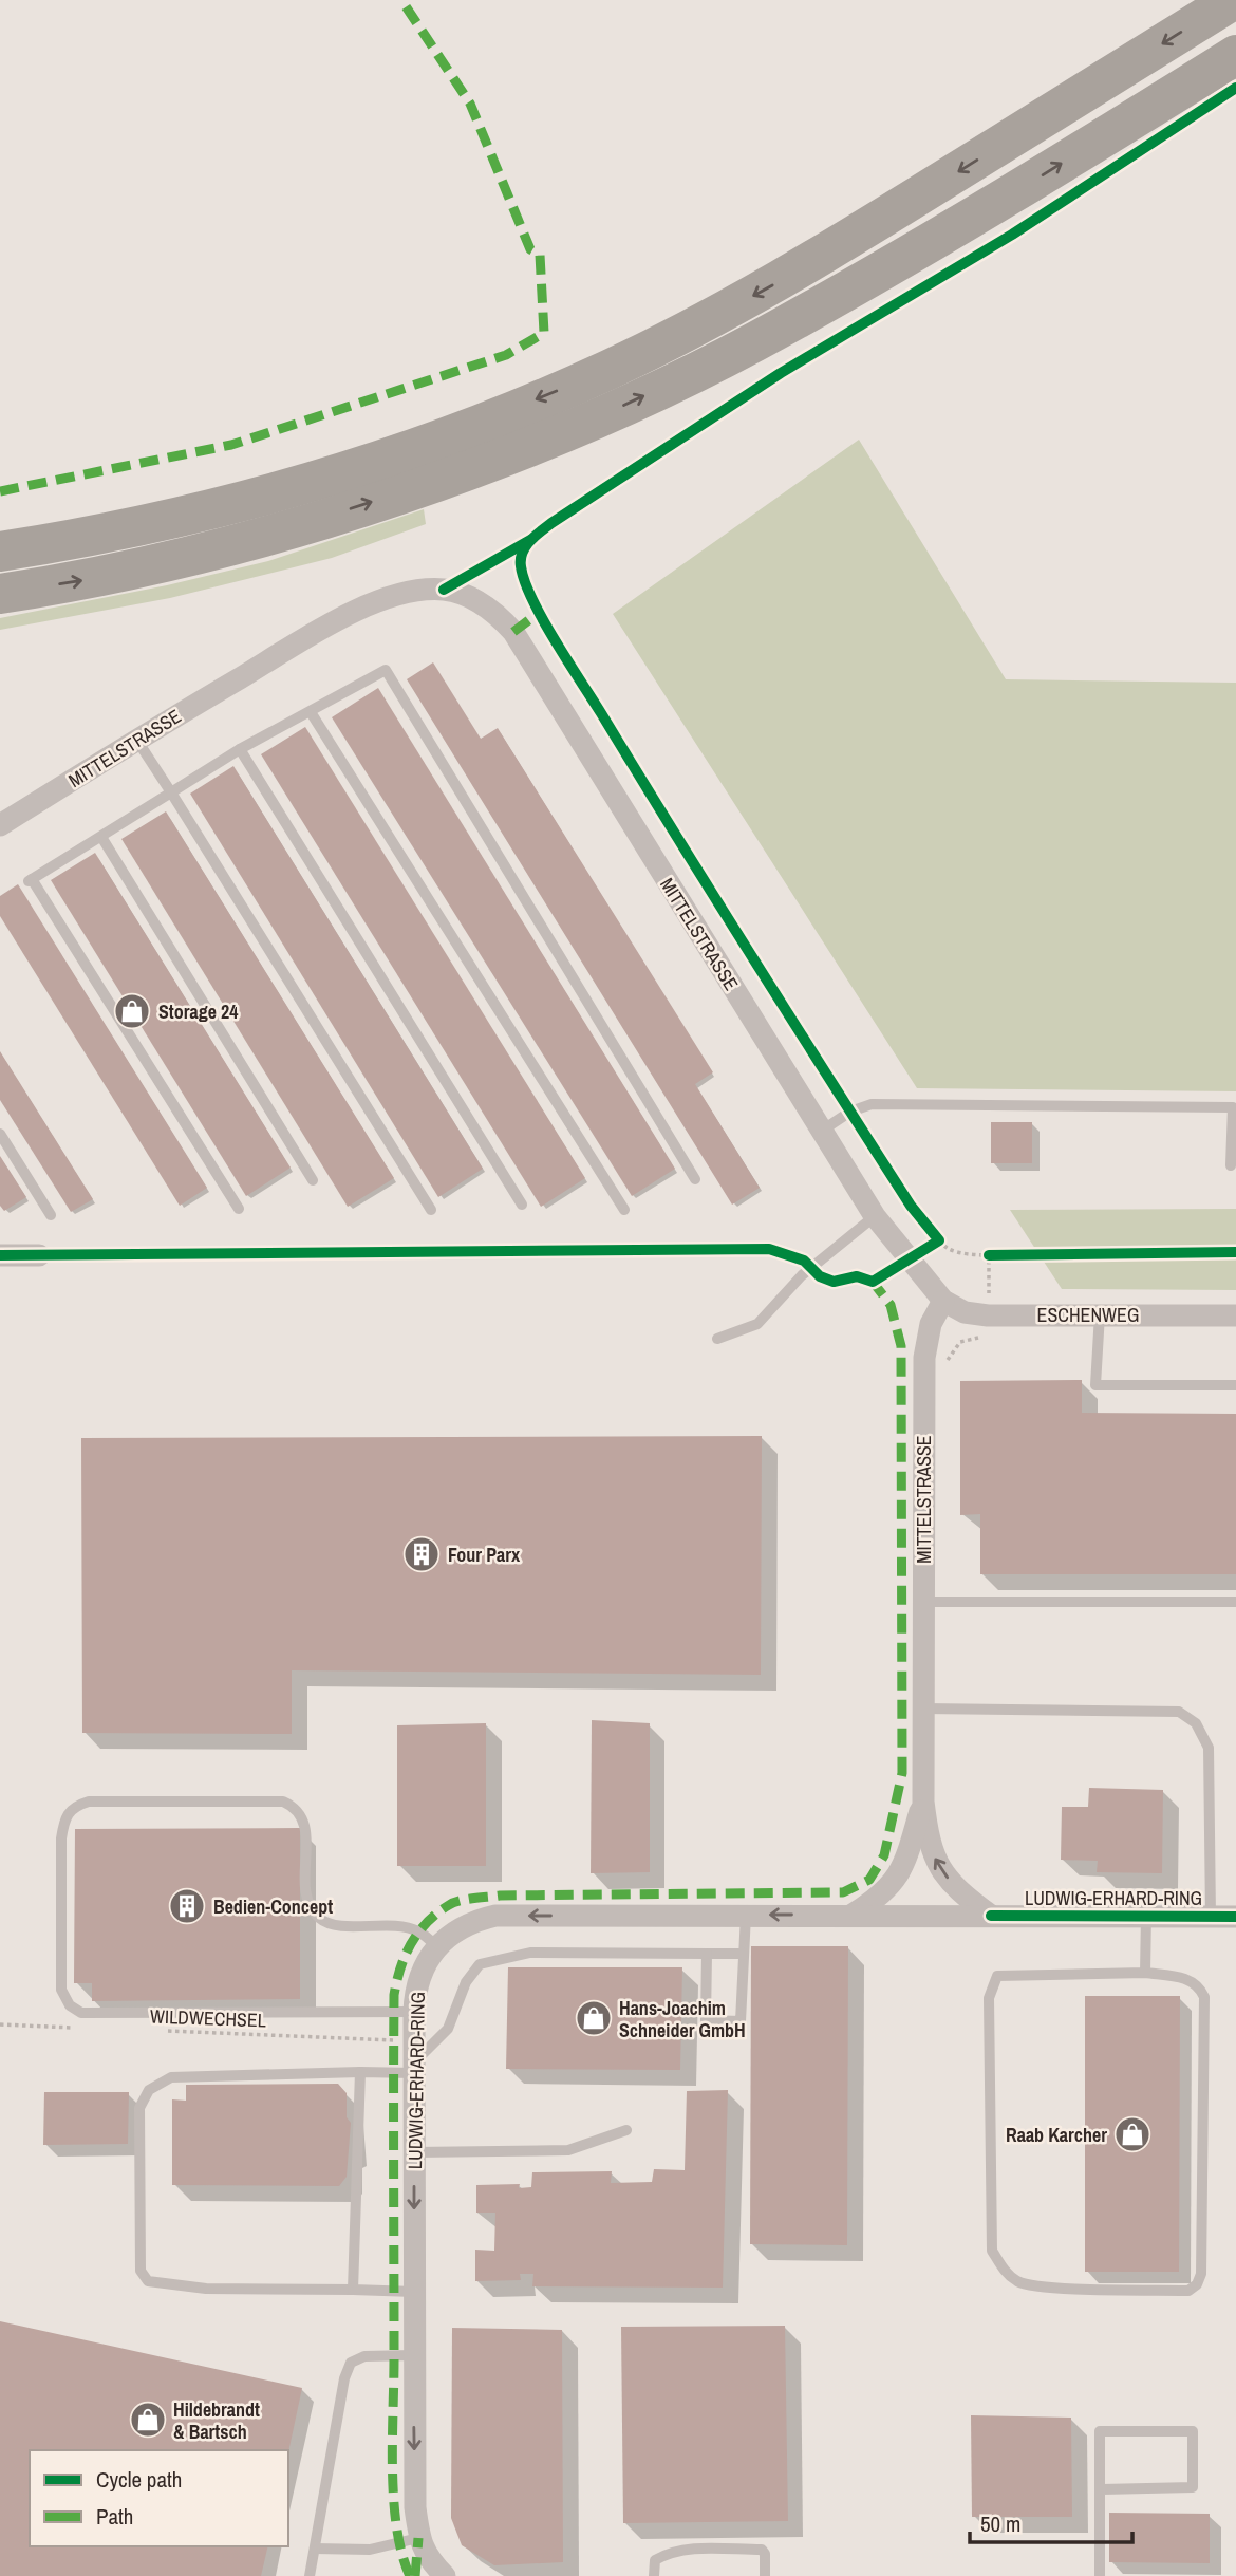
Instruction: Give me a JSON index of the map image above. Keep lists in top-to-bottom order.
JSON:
{
  "streets": {
    "street": ["MITTELSTRASSE", "ESCHENWEG", "LUDWIG-ERHARD-RING"],
    "path": ["WILDWECHSEL"]
  },
  "crossings": [
    ["MITTELSTRASSE", "ESCHENWEG"],
    ["MITTELSTRASSE", "LUDWIG-ERHARD-RING"],
    ["LUDWIG-ERHARD-RING", "WILDWECHSEL"]
  ],
  "places": {
    "shop": [
      "Storage 24",
      "Hans-Joachim Schneider GmbH",
      "Raab Karcher",
      "Hildebrandt & Bartsch"
    ],
    "building": ["Four Parx", "Bedien-Concept"]
  },
  "legend": ["Cycle path", "Path"],
  "scale_bar": "50 m"
}
